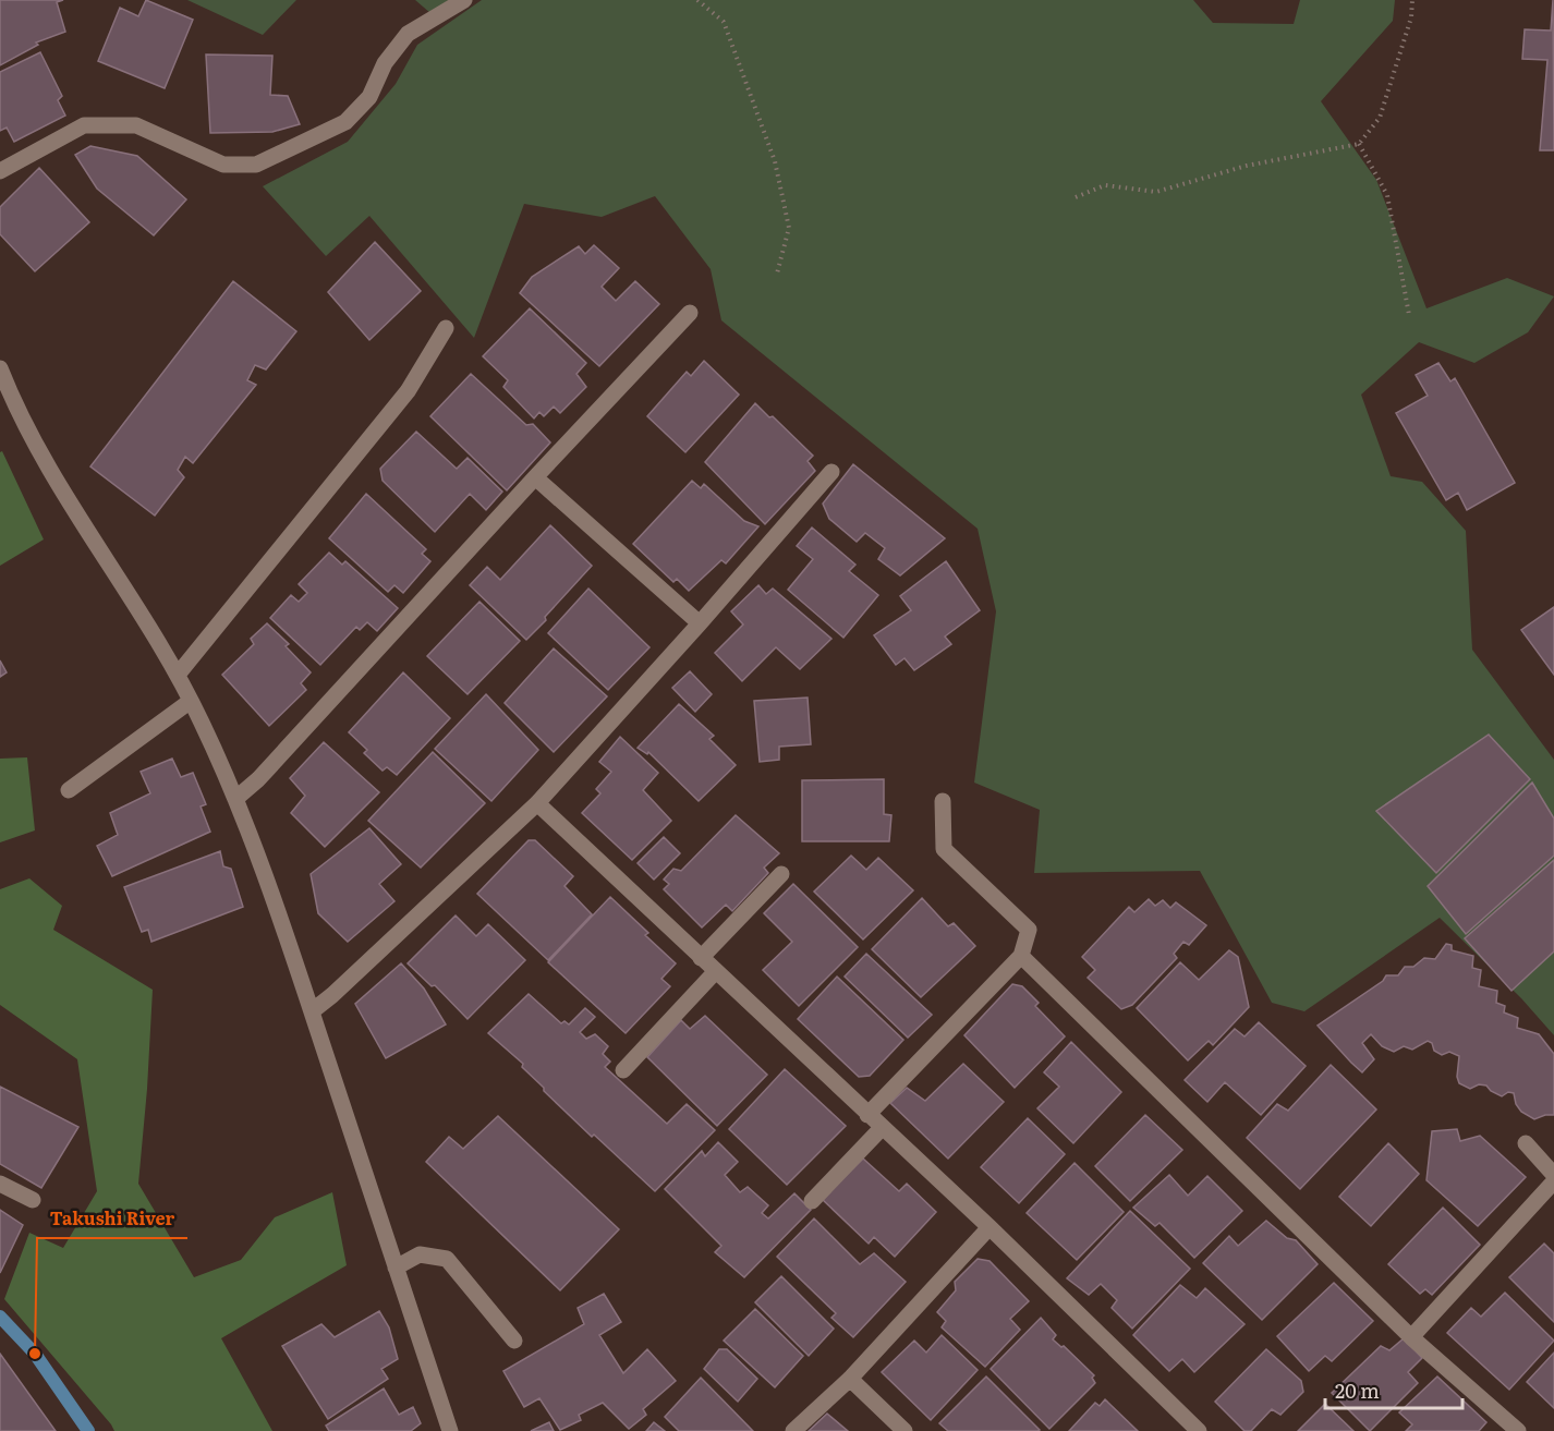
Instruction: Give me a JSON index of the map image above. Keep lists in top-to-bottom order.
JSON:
{
  "places": ["Takushi River"],
  "scale_bar": "20 m"
}
